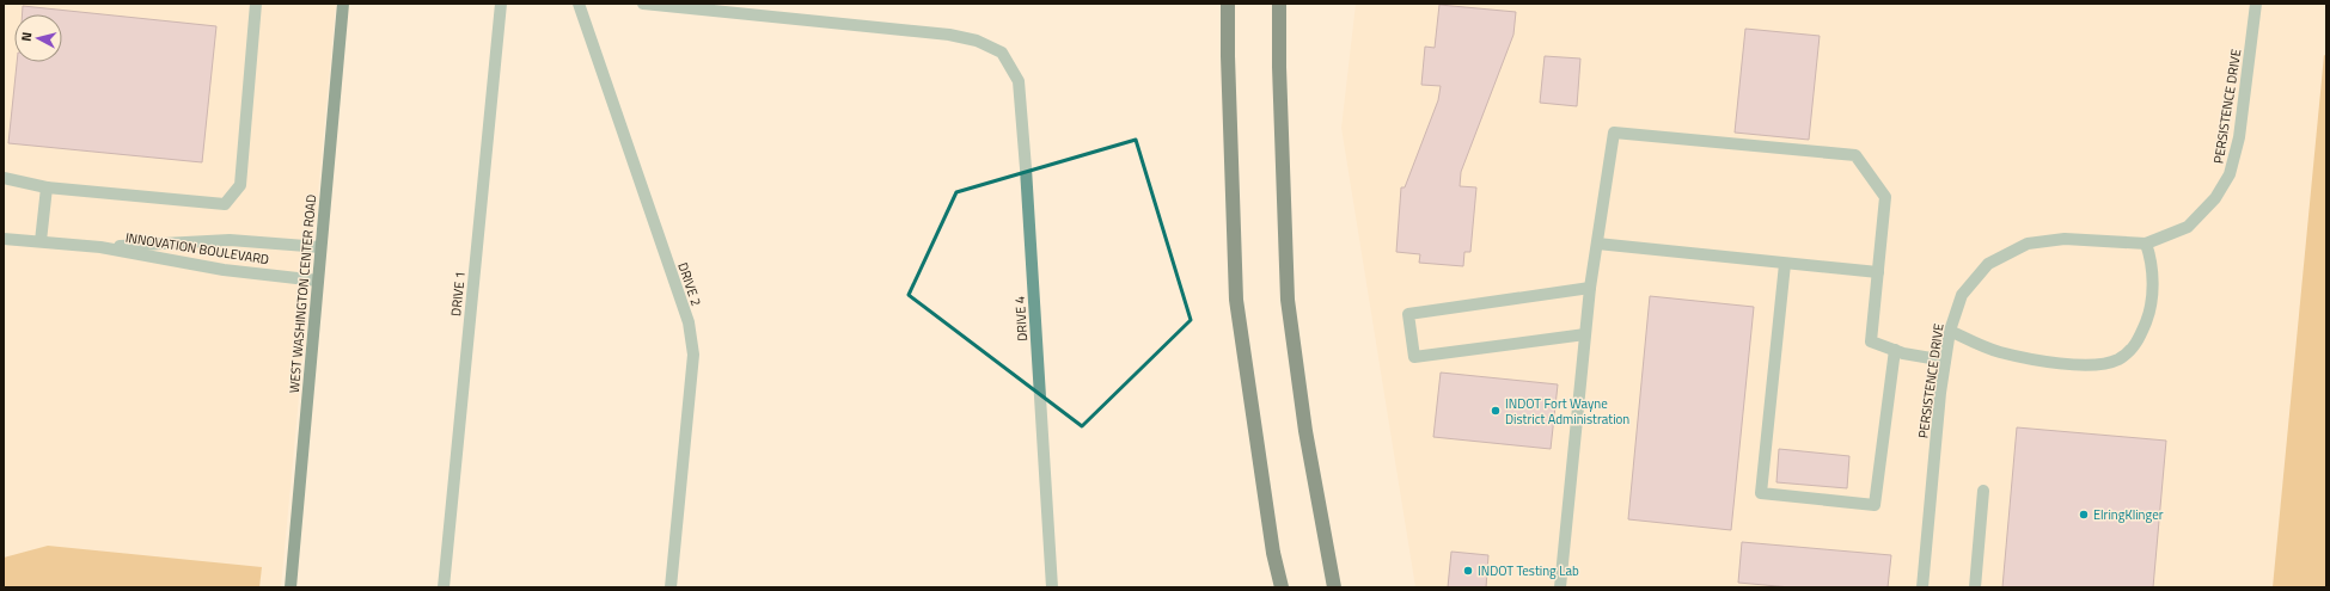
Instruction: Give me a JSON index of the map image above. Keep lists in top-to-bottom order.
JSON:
{
  "streets": {
    "main road": ["WEST WASHINGTON CENTER ROAD"],
    "street": [
      "PERSISTENCE DRIVE",
      "INNOVATION BOULEVARD",
      "DRIVE 2",
      "DRIVE 1",
      "DRIVE 4"
    ]
  },
  "crossings": [
    ["INNOVATION BOULEVARD", "WEST WASHINGTON CENTER ROAD"]
  ],
  "places": ["INDOT Fort Wayne District Administration", "ElringKlinger", "INDOT Testing Lab"],
  "north": "left"
}
